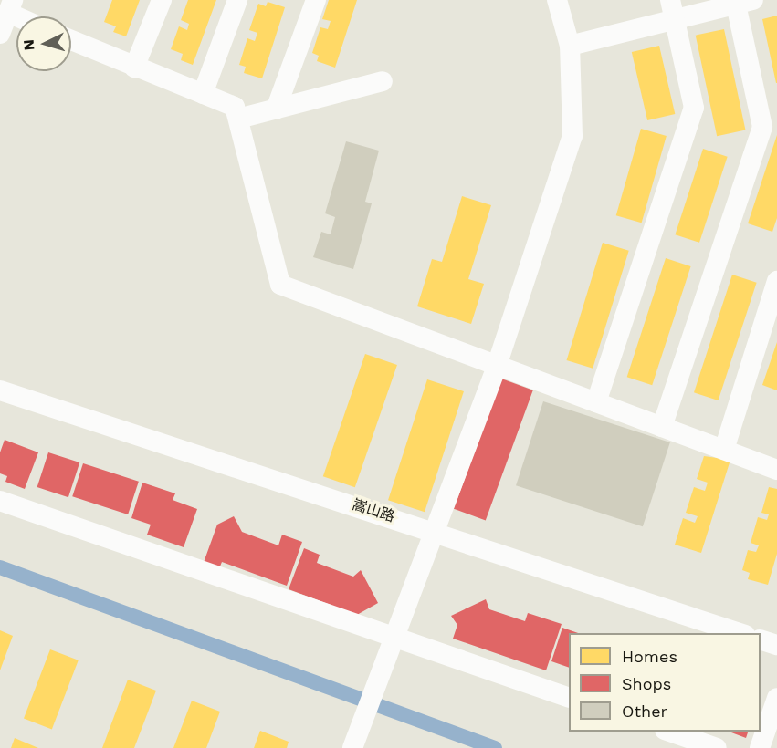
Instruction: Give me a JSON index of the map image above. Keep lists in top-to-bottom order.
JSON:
{
  "streets": {
    "street": ["嵩山路"]
  },
  "legend": ["Homes", "Shops", "Other"],
  "north": "left"
}
